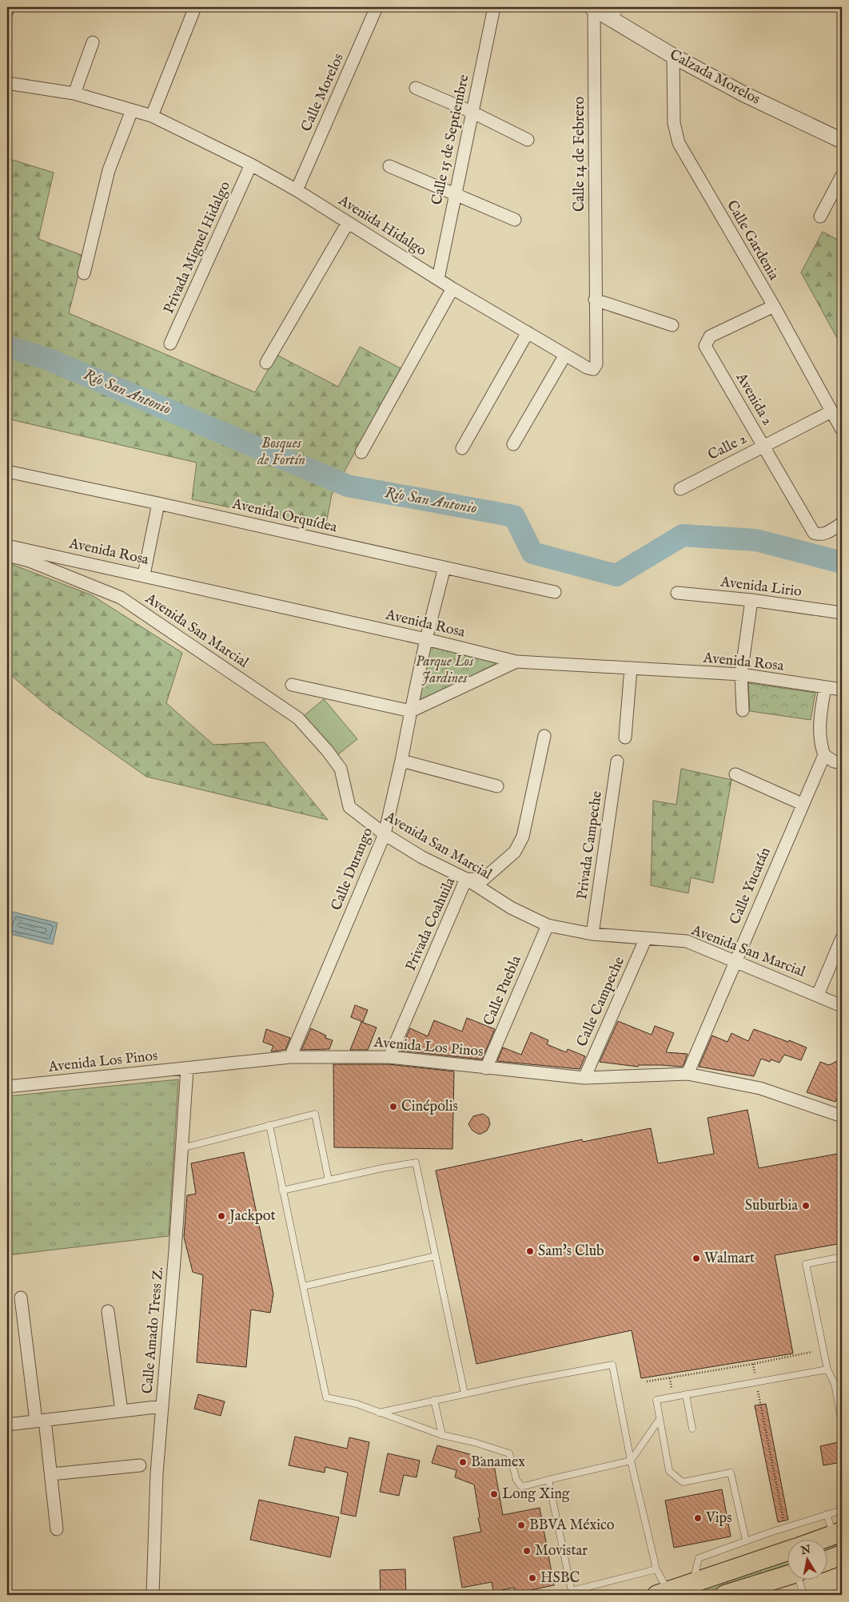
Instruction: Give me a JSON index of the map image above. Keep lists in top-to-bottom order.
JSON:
{
  "streets": {
    "street": [
      "Calzada Morelos",
      "Calle Morelos",
      "Calle 15 de Septiembre",
      "Calle 14 de Febrero",
      "Avenida Hidalgo",
      "Calle Gardenia",
      "Privada Miguel Hidalgo",
      "Avenida 2",
      "Calle 2",
      "Avenida Orquídea",
      "Avenida Rosa",
      "Avenida Lirio",
      "Avenida San Marcial",
      "Privada Campeche",
      "Calle Durango",
      "Calle Yucatán",
      "Privada Coahuila",
      "Calle Puebla",
      "Calle Campeche",
      "Avenida Los Pinos",
      "Calle Amado Tress Z."
    ]
  },
  "crossings": [
    ["Calzada Morelos", "Calle 14 de Febrero"],
    ["Calzada Morelos", "Calle Gardenia"],
    ["Calle Morelos", "Avenida Hidalgo"],
    ["Calle 15 de Septiembre", "Avenida Hidalgo"],
    ["Calle 14 de Febrero", "Avenida Hidalgo"],
    ["Avenida Hidalgo", "Privada Miguel Hidalgo"],
    ["Calle Gardenia", "Avenida 2"],
    ["Calle Gardenia", "Calle 2"],
    ["Avenida 2", "Calle 2"],
    ["Avenida Orquídea", "Calle Durango"],
    ["Avenida Rosa", "Calle Durango"],
    ["Avenida San Marcial", "Privada Campeche"],
    ["Avenida San Marcial", "Calle Durango"],
    ["Avenida San Marcial", "Calle Yucatán"],
    ["Avenida San Marcial", "Privada Coahuila"],
    ["Avenida San Marcial", "Calle Puebla"],
    ["Avenida San Marcial", "Calle Campeche"],
    ["Calle Durango", "Avenida Los Pinos"],
    ["Calle Yucatán", "Avenida Los Pinos"],
    ["Privada Coahuila", "Avenida Los Pinos"],
    ["Calle Puebla", "Avenida Los Pinos"],
    ["Calle Campeche", "Avenida Los Pinos"],
    ["Avenida Los Pinos", "Calle Amado Tress Z."]
  ],
  "water": ["Río San Antonio"],
  "parks": ["Bosques de Fortín", "Parque Los Jardines"],
  "places": [
    "Cinépolis",
    "Suburbia",
    "Jackpot",
    "Sam's Club",
    "Walmart",
    "Banamex",
    "Long Xing",
    "Vips",
    "BBVA México",
    "Movistar",
    "HSBC"
  ],
  "north": "top"
}
